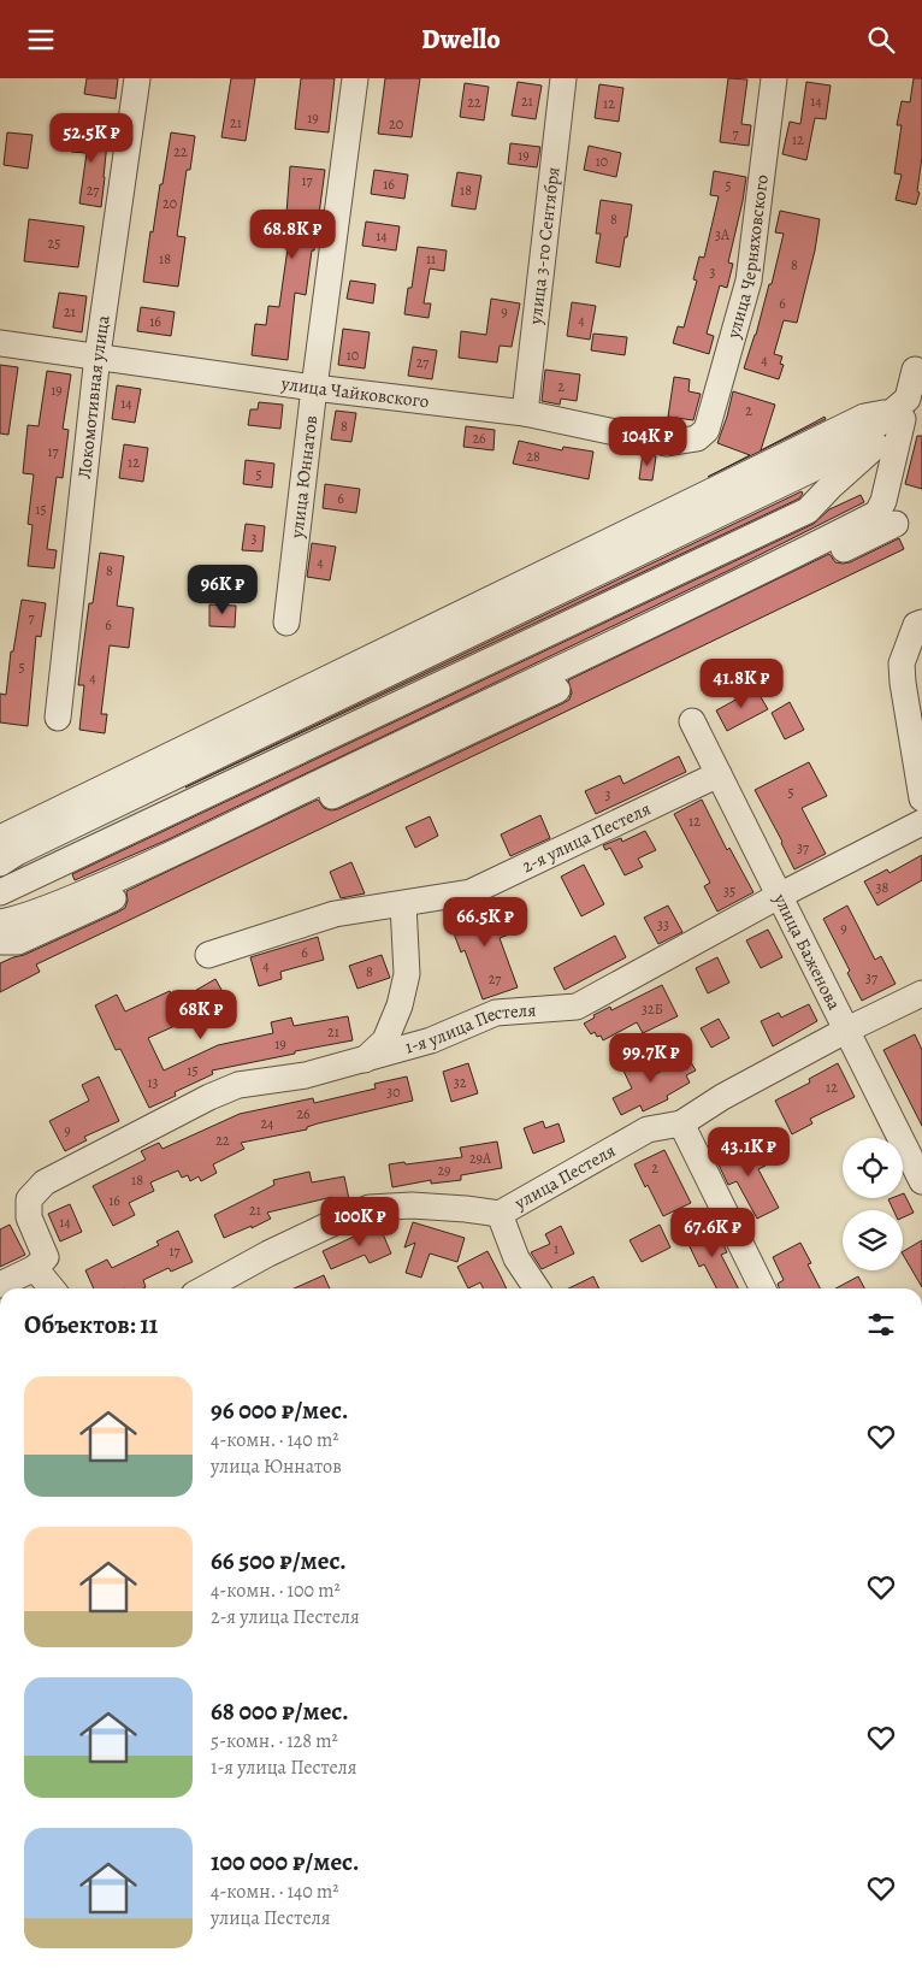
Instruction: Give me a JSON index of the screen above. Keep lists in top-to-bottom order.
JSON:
{
  "streets": {
    "street": [
      "улица 3-го Сентября",
      "улица Черняховского",
      "улица Чайковского",
      "Локомотивная улица",
      "улица Юннатов",
      "2-я улица Пестеля",
      "улица Баженова",
      "1-я улица Пестеля",
      "улица Пестеля"
    ]
  },
  "crossings": [
    ["улица 3-го Сентября", "улица Чайковского"],
    ["улица Черняховского", "улица Чайковского"],
    ["улица Чайковского", "Локомотивная улица"],
    ["улица Чайковского", "улица Юннатов"],
    ["2-я улица Пестеля", "улица Баженова"],
    ["улица Баженова", "1-я улица Пестеля"],
    ["улица Баженова", "улица Пестеля"]
  ],
  "house_numbers": [
    "21",
    "14",
    "22",
    "12",
    "19",
    "21",
    "20",
    "7",
    "12",
    "22",
    "19",
    "10",
    "17",
    "16",
    "5",
    "27",
    "18",
    "20",
    "8",
    "3А",
    "14",
    "25",
    "18",
    "11",
    "8",
    "3",
    "6",
    "21",
    "9",
    "4",
    "16",
    "10",
    "4",
    "27",
    "2",
    "19",
    "14",
    "2",
    "8",
    "26",
    "17",
    "28",
    "12",
    "5",
    "6",
    "15",
    "3",
    "4",
    "8",
    "7",
    "6",
    "5",
    "4",
    "5",
    "3",
    "12",
    "37",
    "38",
    "35",
    "33",
    "9",
    "6",
    "4",
    "8",
    "37",
    "27",
    "32Б",
    "21",
    "19",
    "15",
    "13",
    "32",
    "12",
    "30",
    "26",
    "24",
    "9",
    "22",
    "29А",
    "2",
    "29",
    "18",
    "16",
    "21",
    "14",
    "1",
    "17"
  ],
  "page": {
    "header": "Dwello",
    "price": [
      "52.5K ₽",
      "68.8K ₽",
      "104K ₽",
      "96K ₽",
      "41.8K ₽",
      "66.5K ₽",
      "68K ₽",
      "99.7K ₽",
      "43.1K ₽",
      "100K ₽",
      "67.6K ₽"
    ],
    "heading": "Объектов: 11",
    "list": [
      {
        "name": "96 000 ₽/мес.",
        "note": "4-комн. · 140 m² · улица Юннатов"
      },
      {
        "name": "66 500 ₽/мес.",
        "note": "4-комн. · 100 m² · 2-я улица Пестеля"
      },
      {
        "name": "68 000 ₽/мес.",
        "note": "5-комн. · 128 m² · 1-я улица Пестеля"
      },
      {
        "name": "100 000 ₽/мес.",
        "note": "4-комн. · 140 m² · улица Пестеля"
      }
    ]
  }
}
